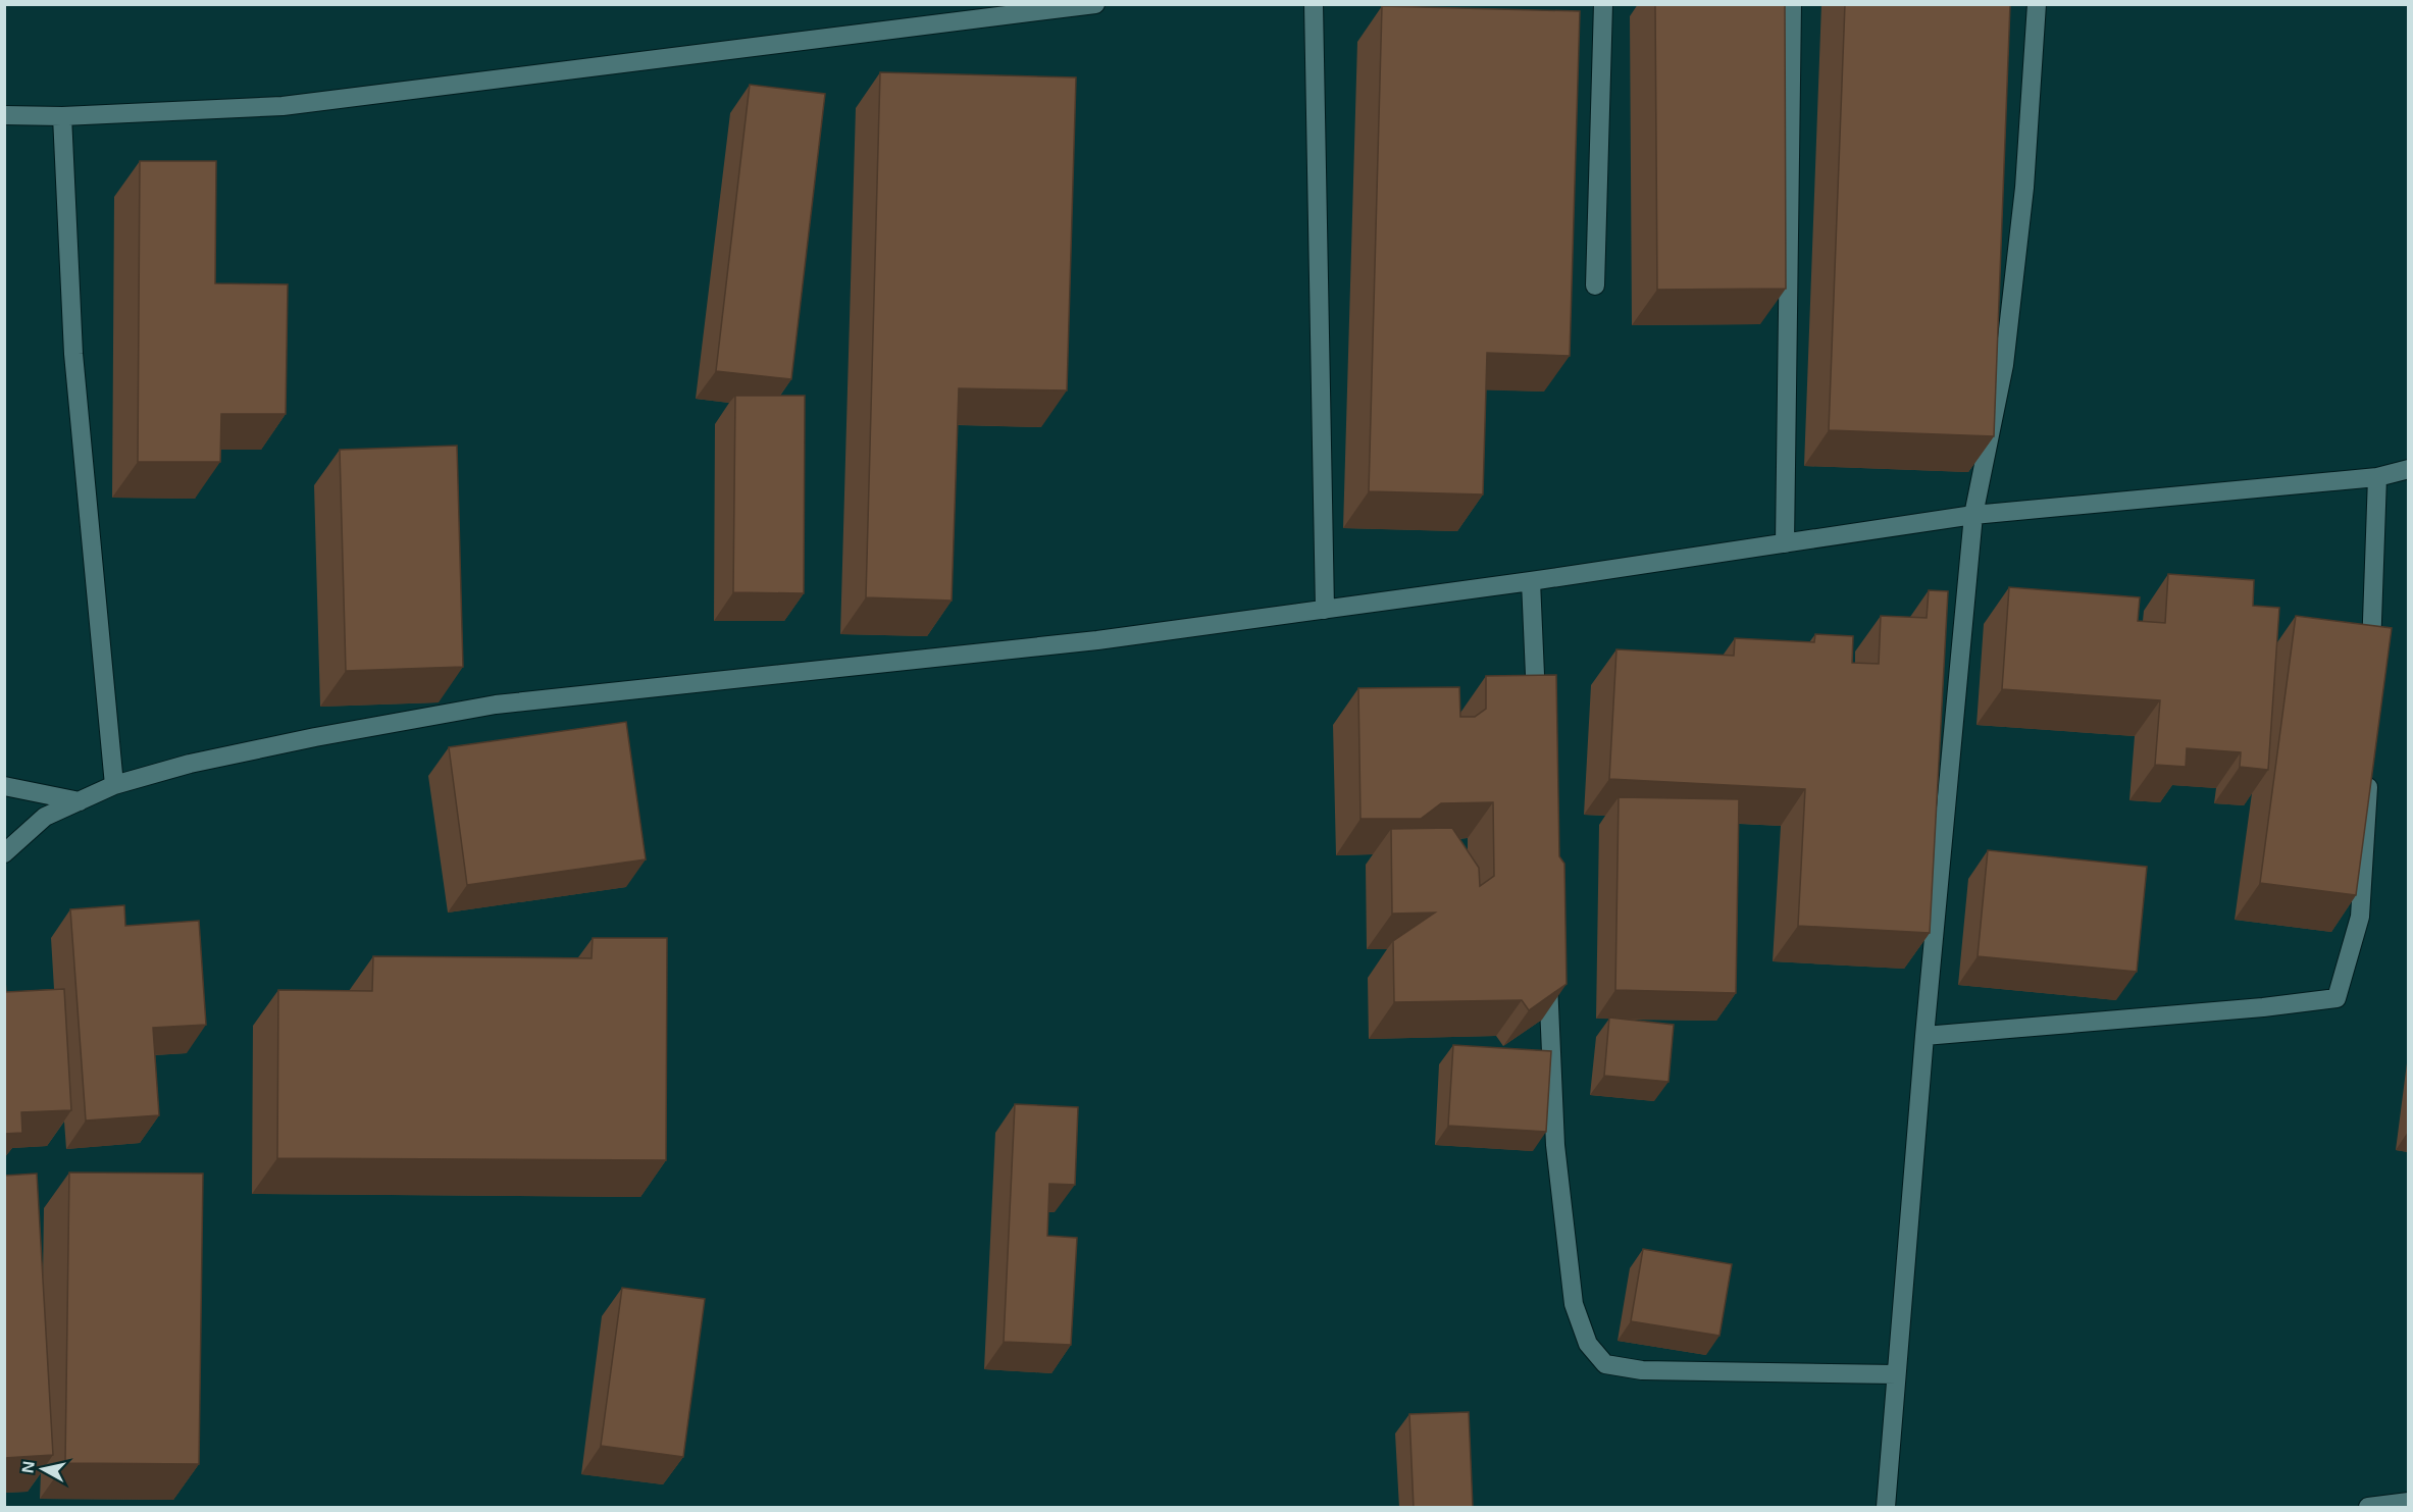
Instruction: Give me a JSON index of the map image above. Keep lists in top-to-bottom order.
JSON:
{
  "north": "left"
}
